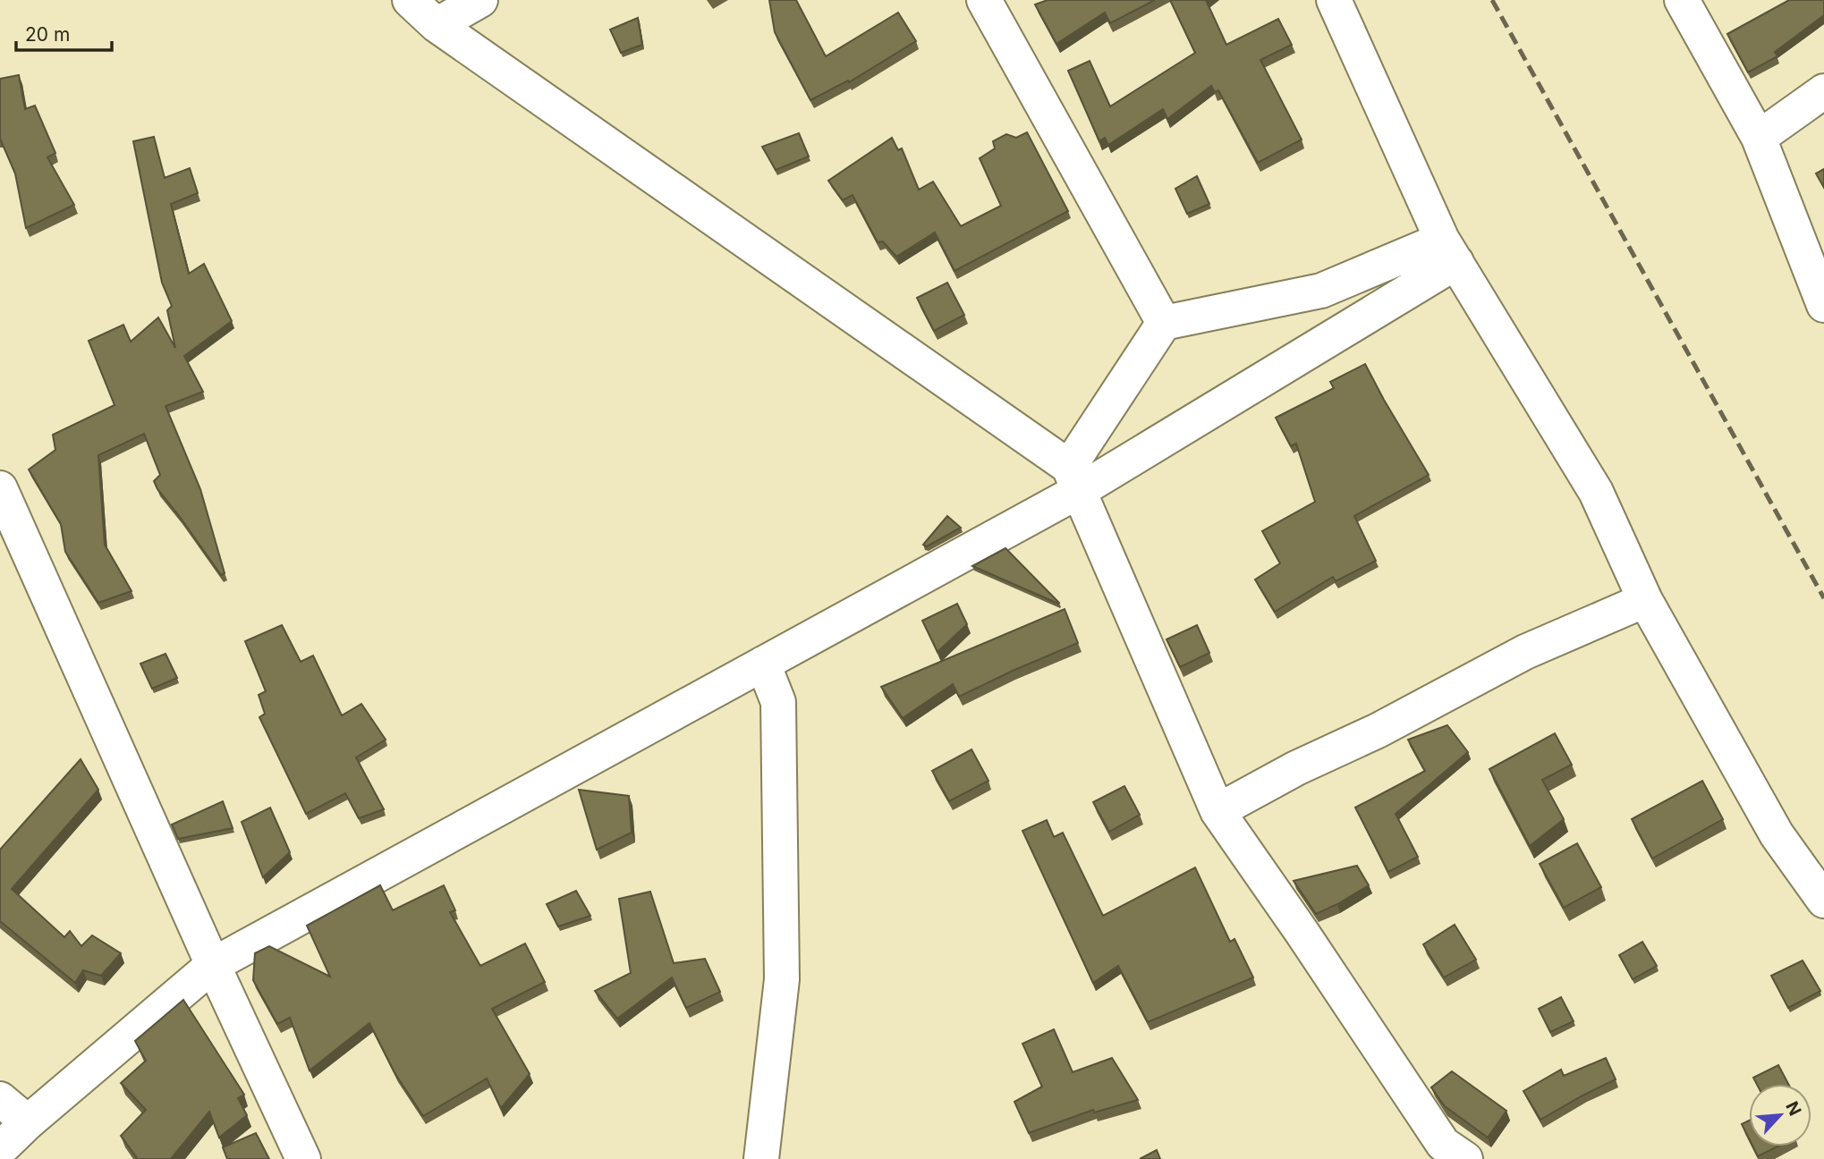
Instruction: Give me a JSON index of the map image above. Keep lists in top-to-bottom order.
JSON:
{
  "scale_bar": "20 m",
  "north": "top right"
}
